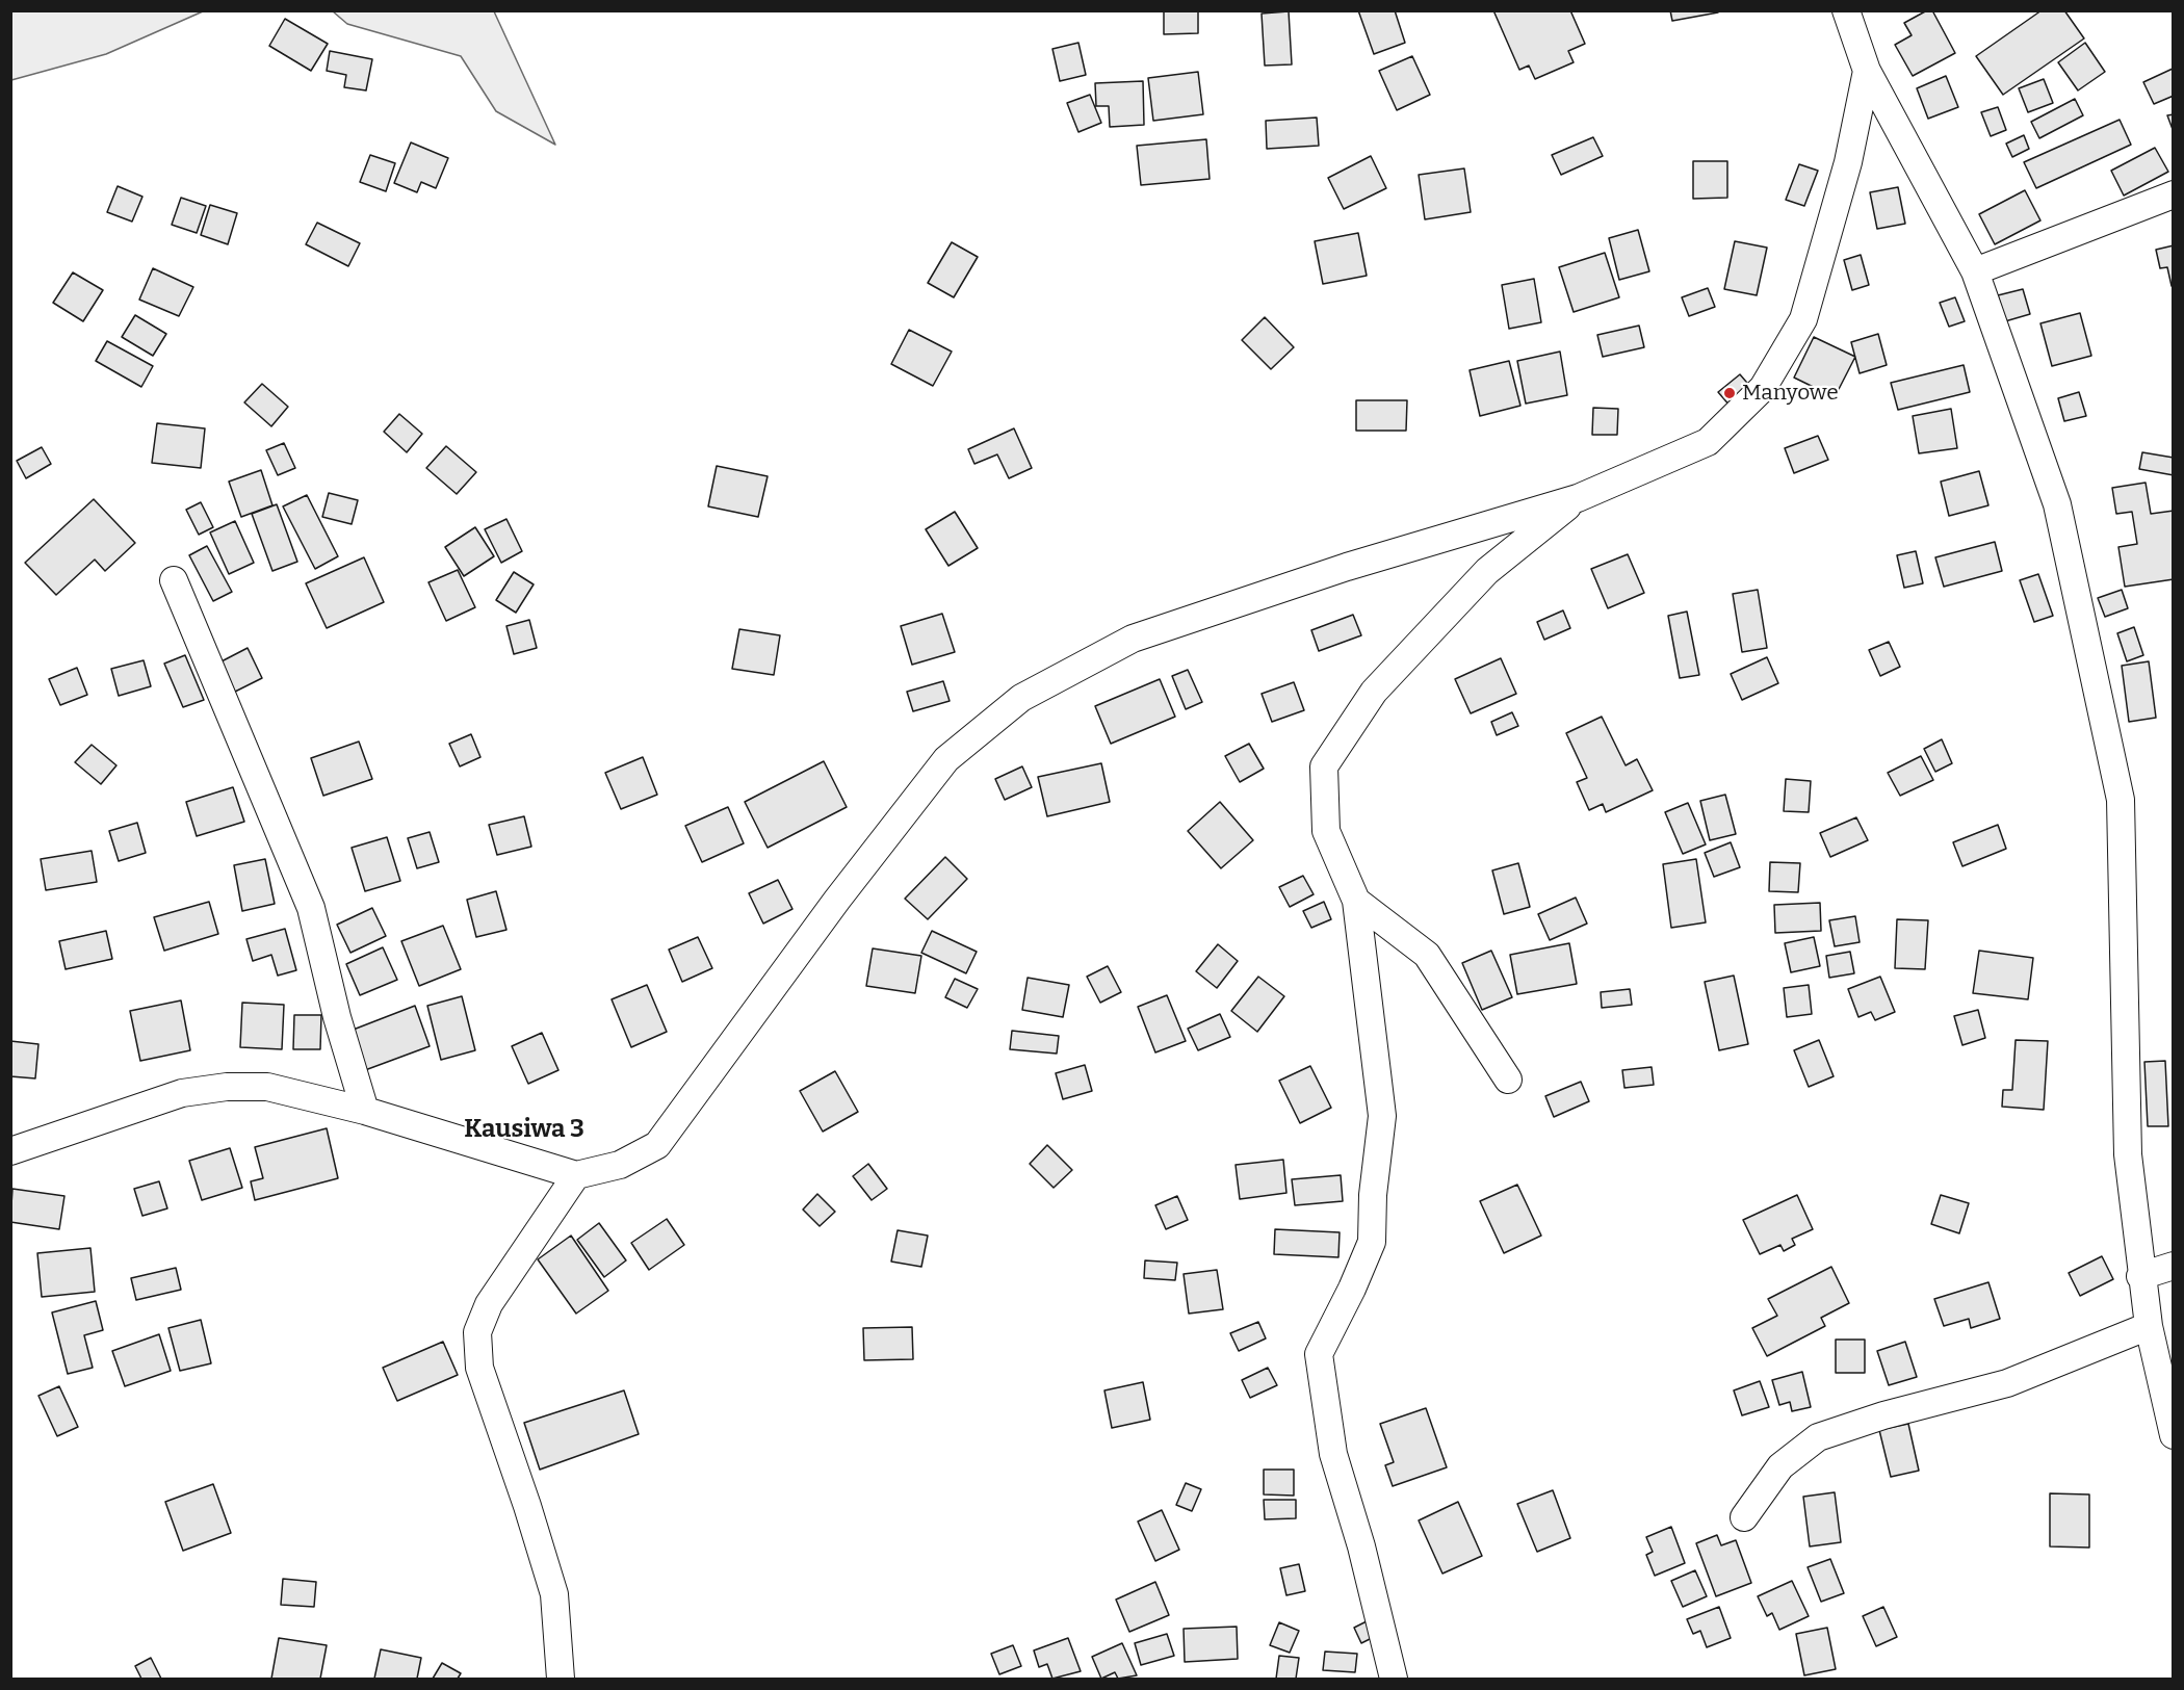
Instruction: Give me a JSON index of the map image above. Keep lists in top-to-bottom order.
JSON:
{
  "districts": ["Kausiwa 3"],
  "places": ["Manyowe"]
}
